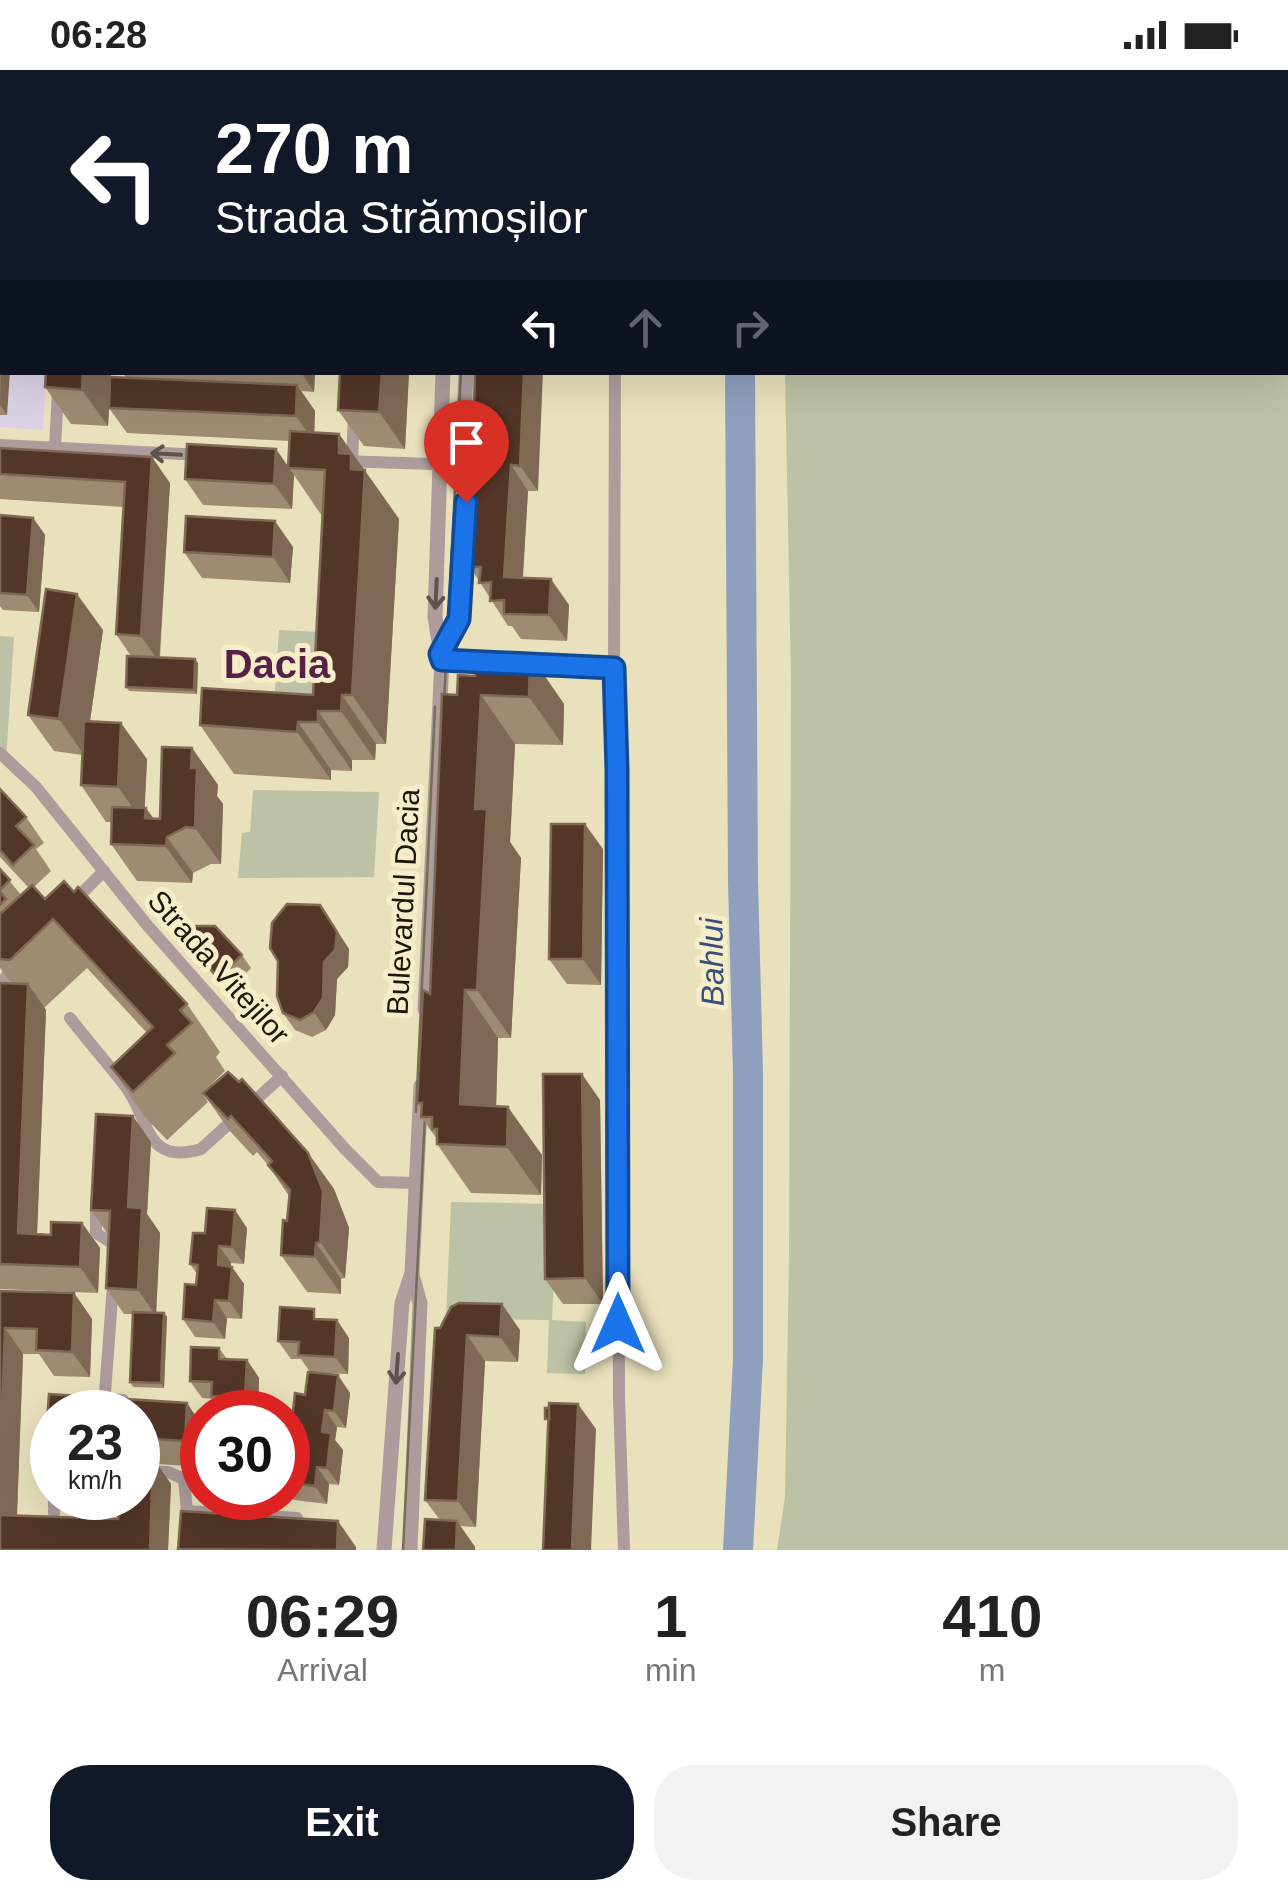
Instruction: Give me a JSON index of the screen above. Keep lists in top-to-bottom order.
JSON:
{
  "streets": {
    "street": ["Bulevardul Dacia", "Strada Vitejilor"]
  },
  "districts": ["Dacia"],
  "water": ["Bahlui"],
  "page": {
    "status": "06:28",
    "turn": ["270 m", "Strada Strămoșilor"],
    "speed": "23 km/h",
    "limit": "30",
    "eta": [
      "06:29",
      "Arrival",
      "1",
      "min",
      "410",
      "m"
    ],
    "buttons": ["Exit", "Share"]
  }
}
